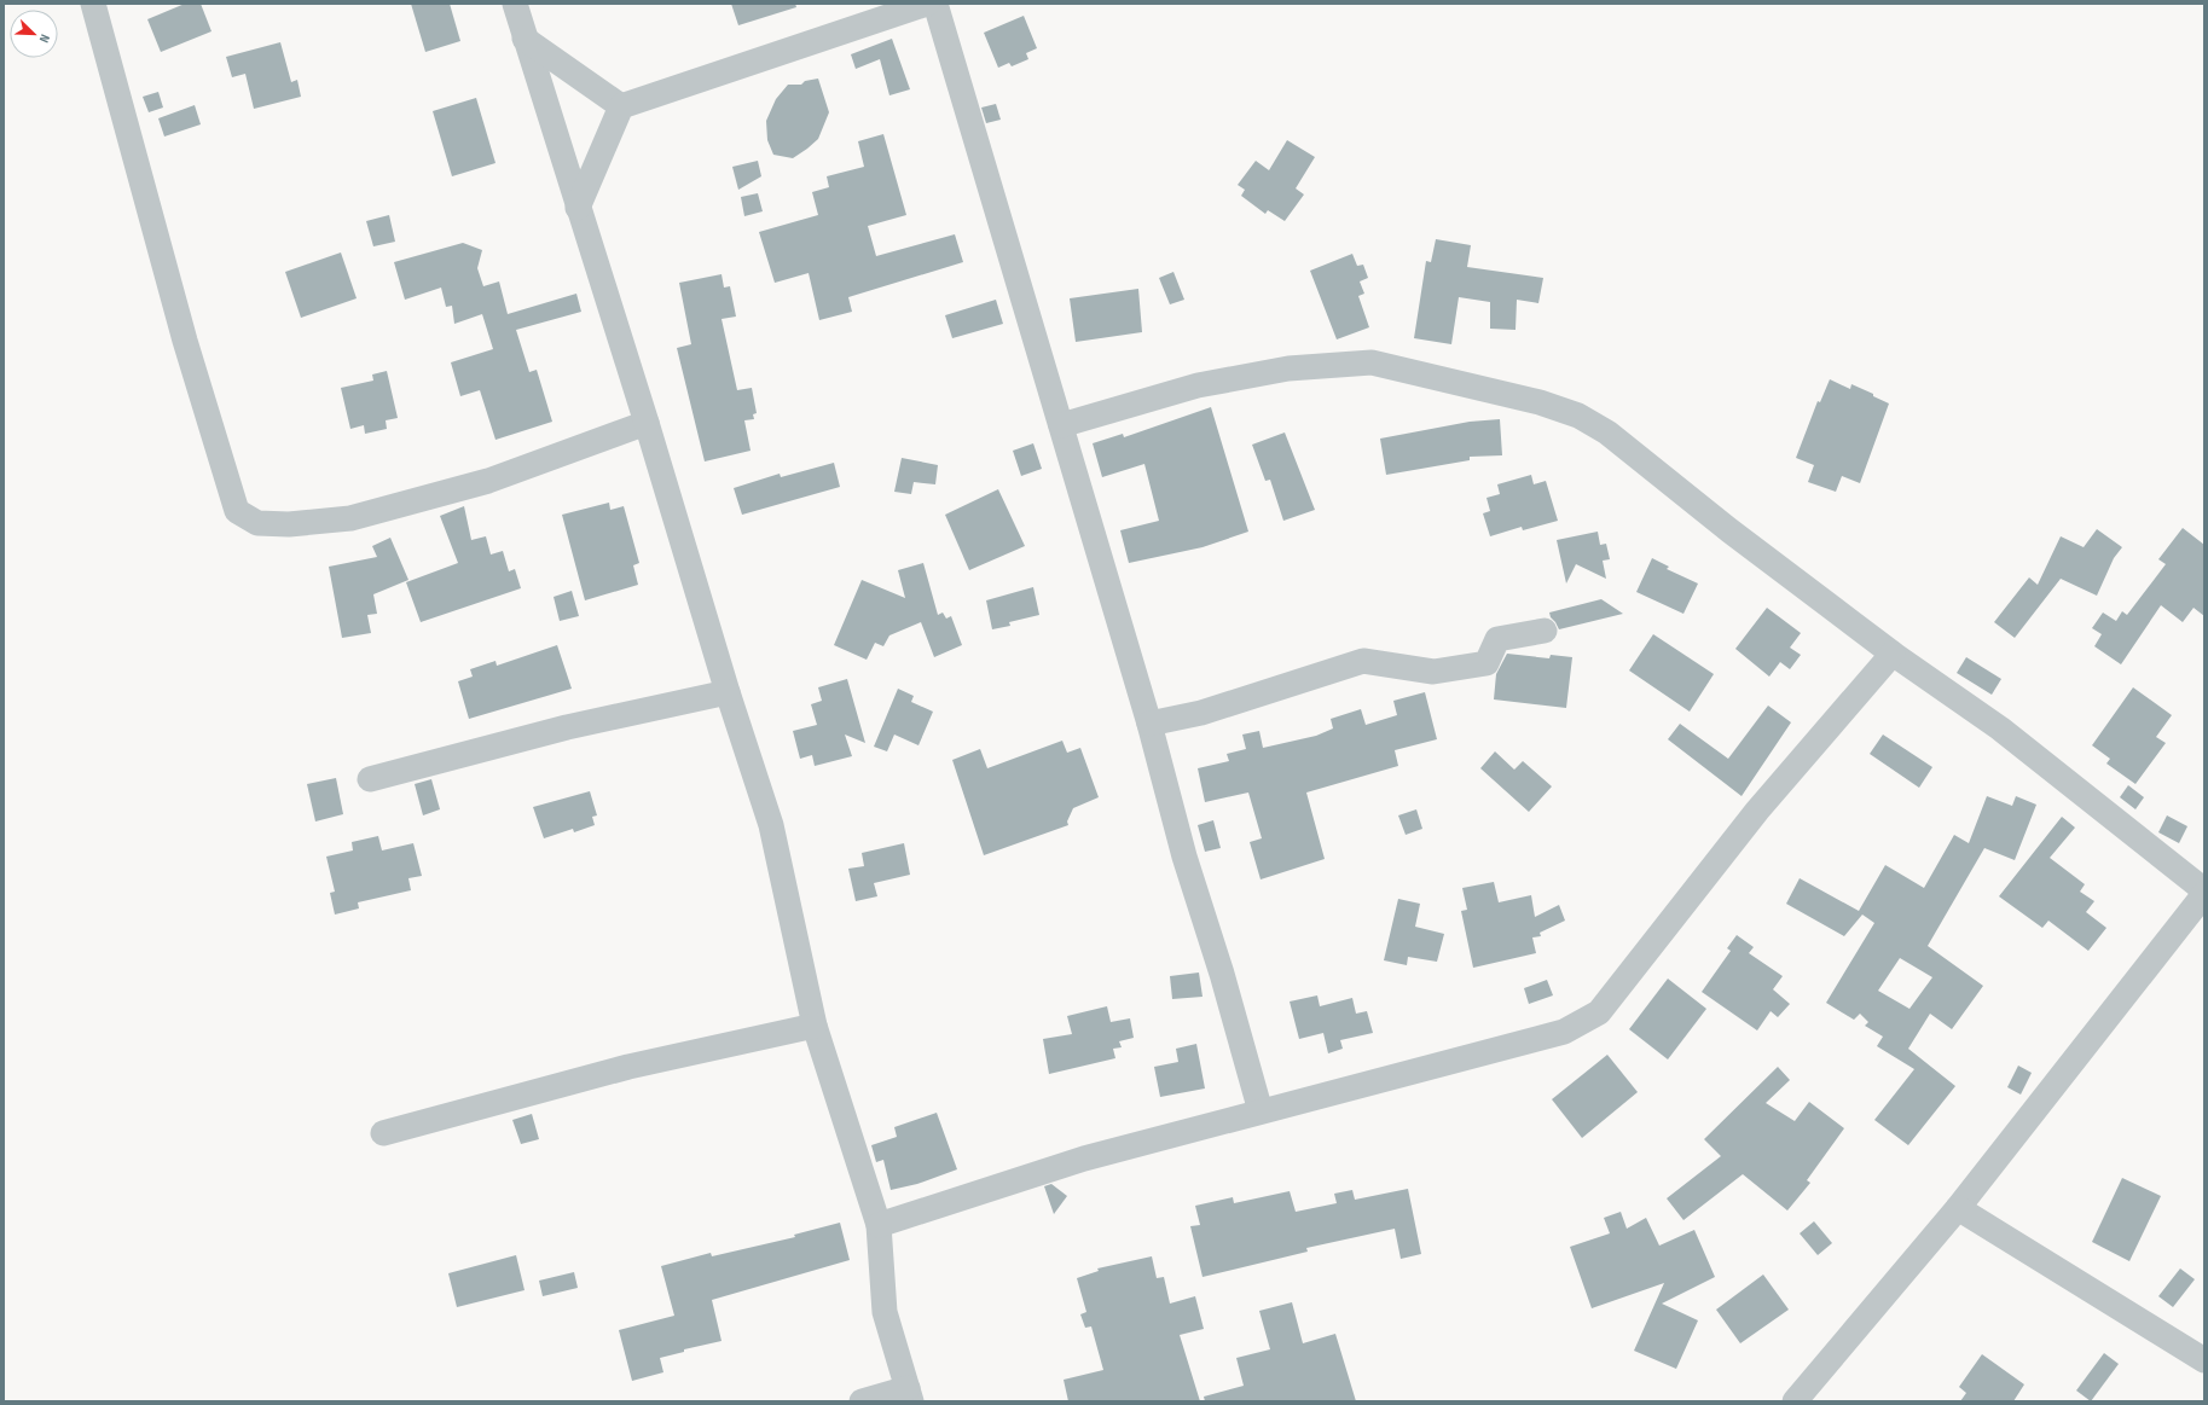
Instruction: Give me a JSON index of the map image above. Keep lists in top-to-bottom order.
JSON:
{
  "north": "bottom right"
}
